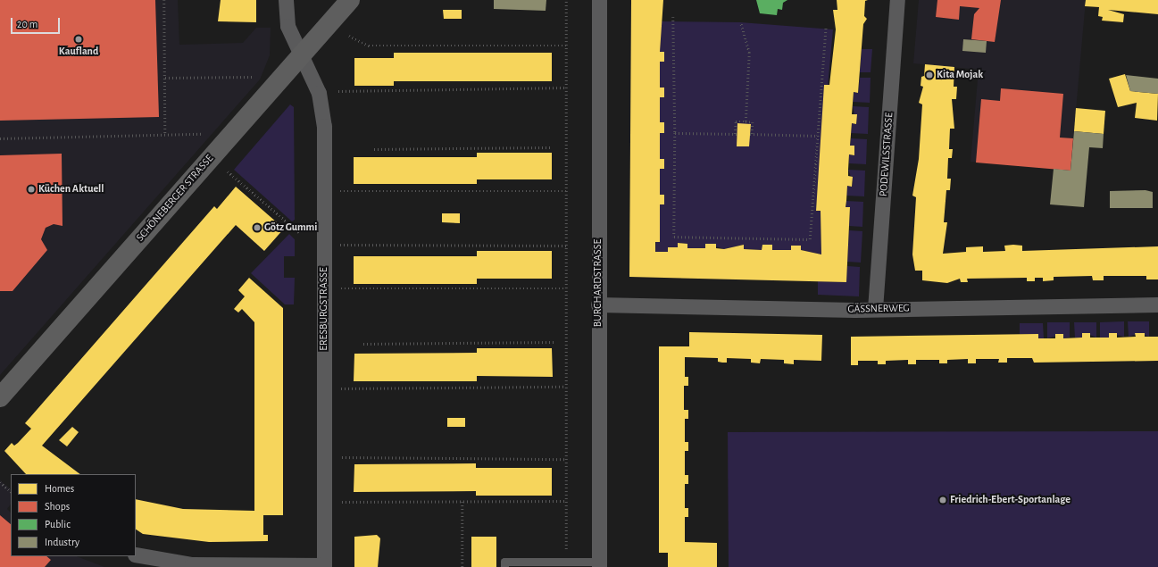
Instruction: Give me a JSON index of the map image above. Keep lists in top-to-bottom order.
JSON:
{
  "streets": {
    "main road": ["SCHÖNEBERGER STRASSE"],
    "street": [
      "PODEWILSSTRASSE",
      "BURCHARDSTRASSE",
      "ERESBURGSTRASSE",
      "GÄSSNERWEG"
    ]
  },
  "crossings": [
    ["PODEWILSSTRASSE", "GÄSSNERWEG"],
    ["SCHÖNEBERGER STRASSE", "ERESBURGSTRASSE"],
    ["BURCHARDSTRASSE", "GÄSSNERWEG"]
  ],
  "places": [
    "Kaufland",
    "Kita Mojak",
    "Küchen Aktuell",
    "Götz Gummi",
    "Friedrich-Ebert-Sportanlage"
  ],
  "legend": [
    "Homes",
    "Shops",
    "Public",
    "Industry"
  ],
  "scale_bar": "20 m"
}
